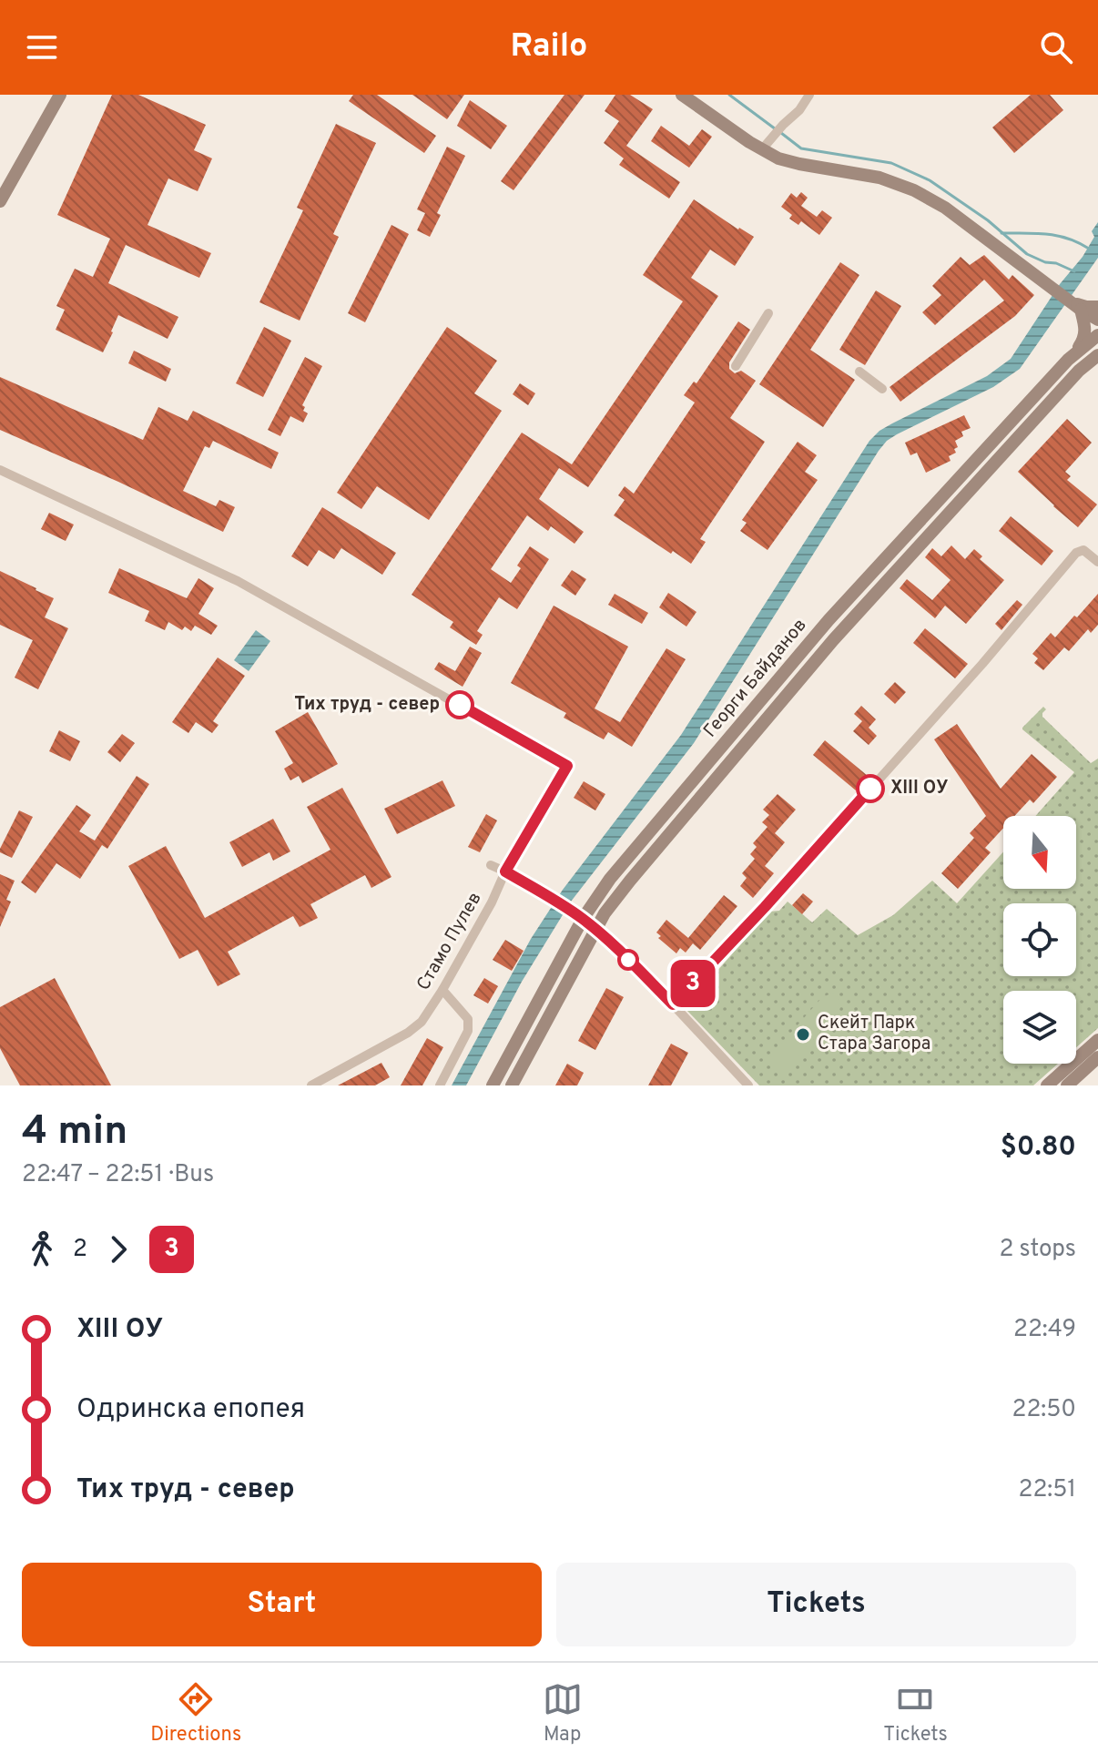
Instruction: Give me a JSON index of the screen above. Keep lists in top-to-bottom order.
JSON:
{
  "streets": {
    "main road": ["Георги Байданов"],
    "street": ["Стамо Пулев"]
  },
  "places": ["Тих труд - север", "XIII ОУ", "Скейт Парк Стара Загора"],
  "lines": ["bus line 3"],
  "north": "bottom",
  "page": {
    "header": "Railo",
    "on_map": "3",
    "heading": ["4 min", "22:47 – 22:51 · Bus", "$0.80"],
    "legs": ["2", "3", "2 stops"],
    "list": [
      {
        "name": "XIII ОУ",
        "value": "22:49"
      },
      {
        "name": "Одринска епопея",
        "value": "22:50"
      },
      {
        "name": "Тих труд - север",
        "value": "22:51"
      }
    ],
    "buttons": ["Start", "Tickets"],
    "tabs": ["Directions", "Map", "Tickets"]
  }
}
